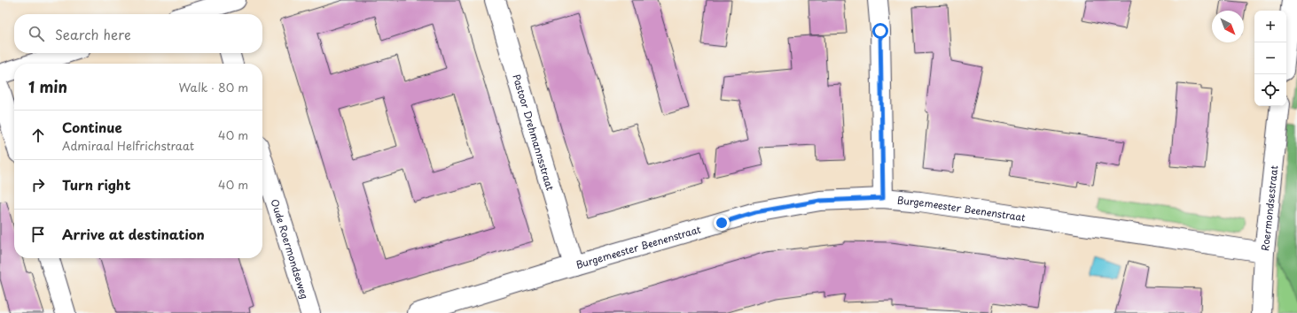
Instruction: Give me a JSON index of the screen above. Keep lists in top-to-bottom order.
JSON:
{
  "streets": {
    "street": [
      "Pastoor Drehmannsstraat",
      "Roermondsestraat",
      "Burgemeester Beenenstraat",
      "Oude Roermondseweg"
    ]
  },
  "crossings": [
    ["Pastoor Drehmannsstraat", "Burgemeester Beenenstraat"],
    ["Roermondsestraat", "Burgemeester Beenenstraat"]
  ],
  "north": "bottom right",
  "page": {
    "map_buttons": ["+", "−"],
    "search": "Search here",
    "heading": ["1 min", "Walk · 80 m"],
    "list": [
      ["Continue", "Admiraal Helfrichstraat", "40 m"],
      ["Turn right", "40 m"],
      "Arrive at destination"
    ]
  }
}
